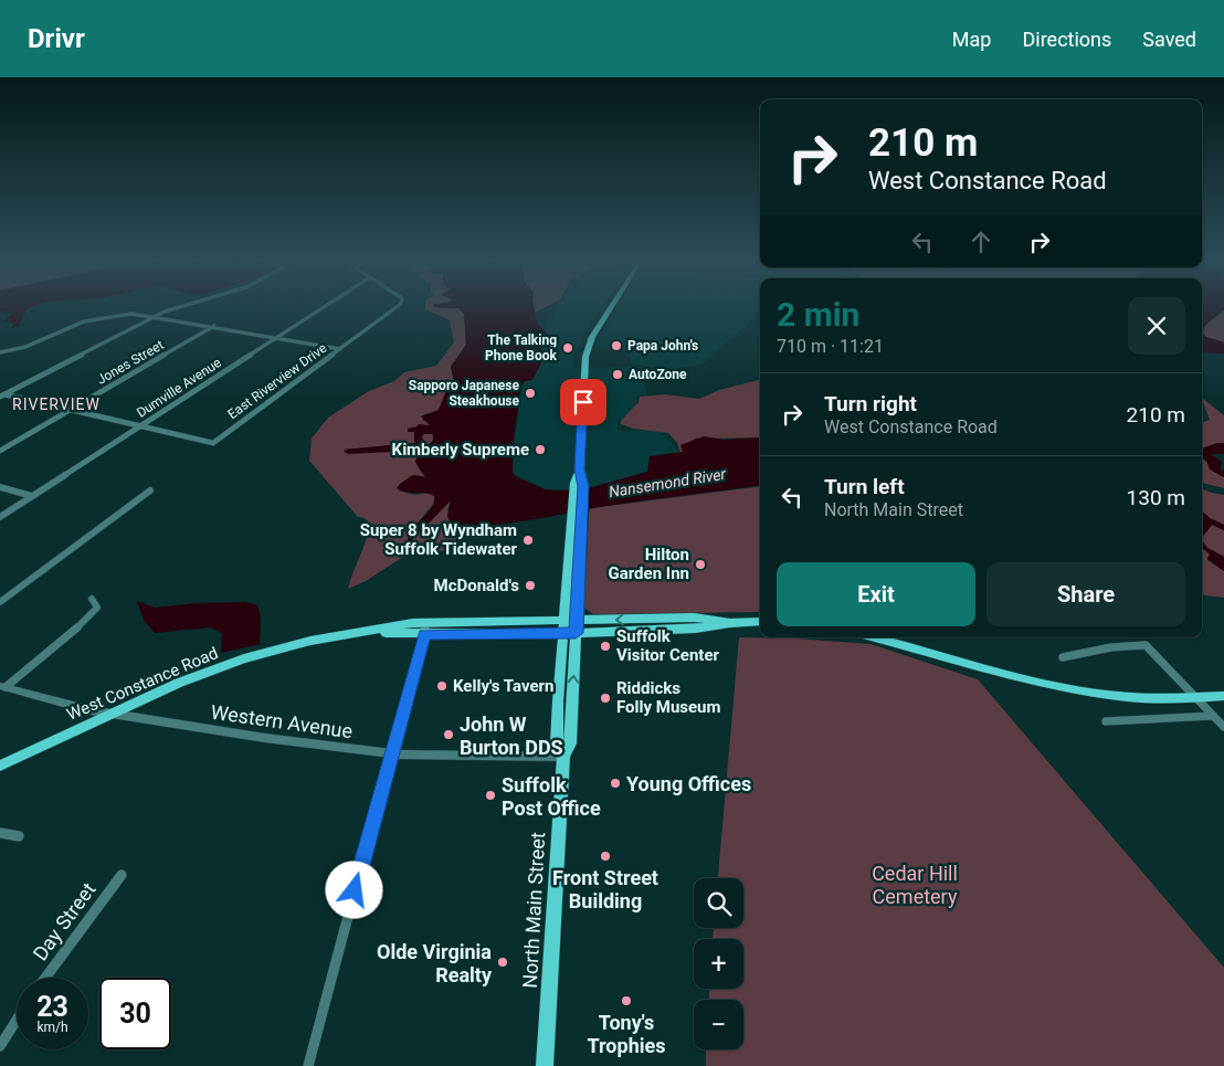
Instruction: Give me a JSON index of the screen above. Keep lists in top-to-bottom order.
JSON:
{
  "streets": {
    "main road": ["West Constance Road", "North Main Street"],
    "street": [
      "Jones Street",
      "East Riverview Drive",
      "Dumville Avenue",
      "Western Avenue",
      "Day Street"
    ]
  },
  "crossings": [
    ["East Riverview Drive", "Dumville Avenue"],
    ["West Constance Road", "Western Avenue"],
    ["West Constance Road", "North Main Street"],
    ["Western Avenue", "North Main Street"]
  ],
  "districts": ["RIVERVIEW"],
  "water": ["Nansemond River"],
  "parks": ["Cedar Hill Cemetery"],
  "places": [
    "Papa John's",
    "The Talking Phone Book",
    "AutoZone",
    "Sapporo Japanese Steakhouse",
    "Kimberly Supreme",
    "Super 8 by Wyndham Suffolk Tidewater",
    "Hilton Garden Inn",
    "McDonald's",
    "Suffolk Visitor Center",
    "Kelly's Tavern",
    "Riddicks Folly Museum",
    "John W Burton DDS",
    "Young Offices",
    "Suffolk Post Office",
    "Front Street Building",
    "Olde Virginia Realty",
    "Tony's Trophies"
  ],
  "page": {
    "header": "Drivr",
    "nav": ["Map", "Directions", "Saved"],
    "turn": ["210 m", "West Constance Road"],
    "heading": ["2 min", "710 m · 11:21"],
    "list": [
      {
        "name": "Turn right",
        "note": "West Constance Road",
        "value": "210 m"
      },
      {
        "name": "Turn left",
        "note": "North Main Street",
        "value": "130 m"
      }
    ],
    "buttons": ["Exit", "Share"],
    "map_buttons": ["+", "−"],
    "speed": "23 km/h",
    "limit": "30"
  }
}
